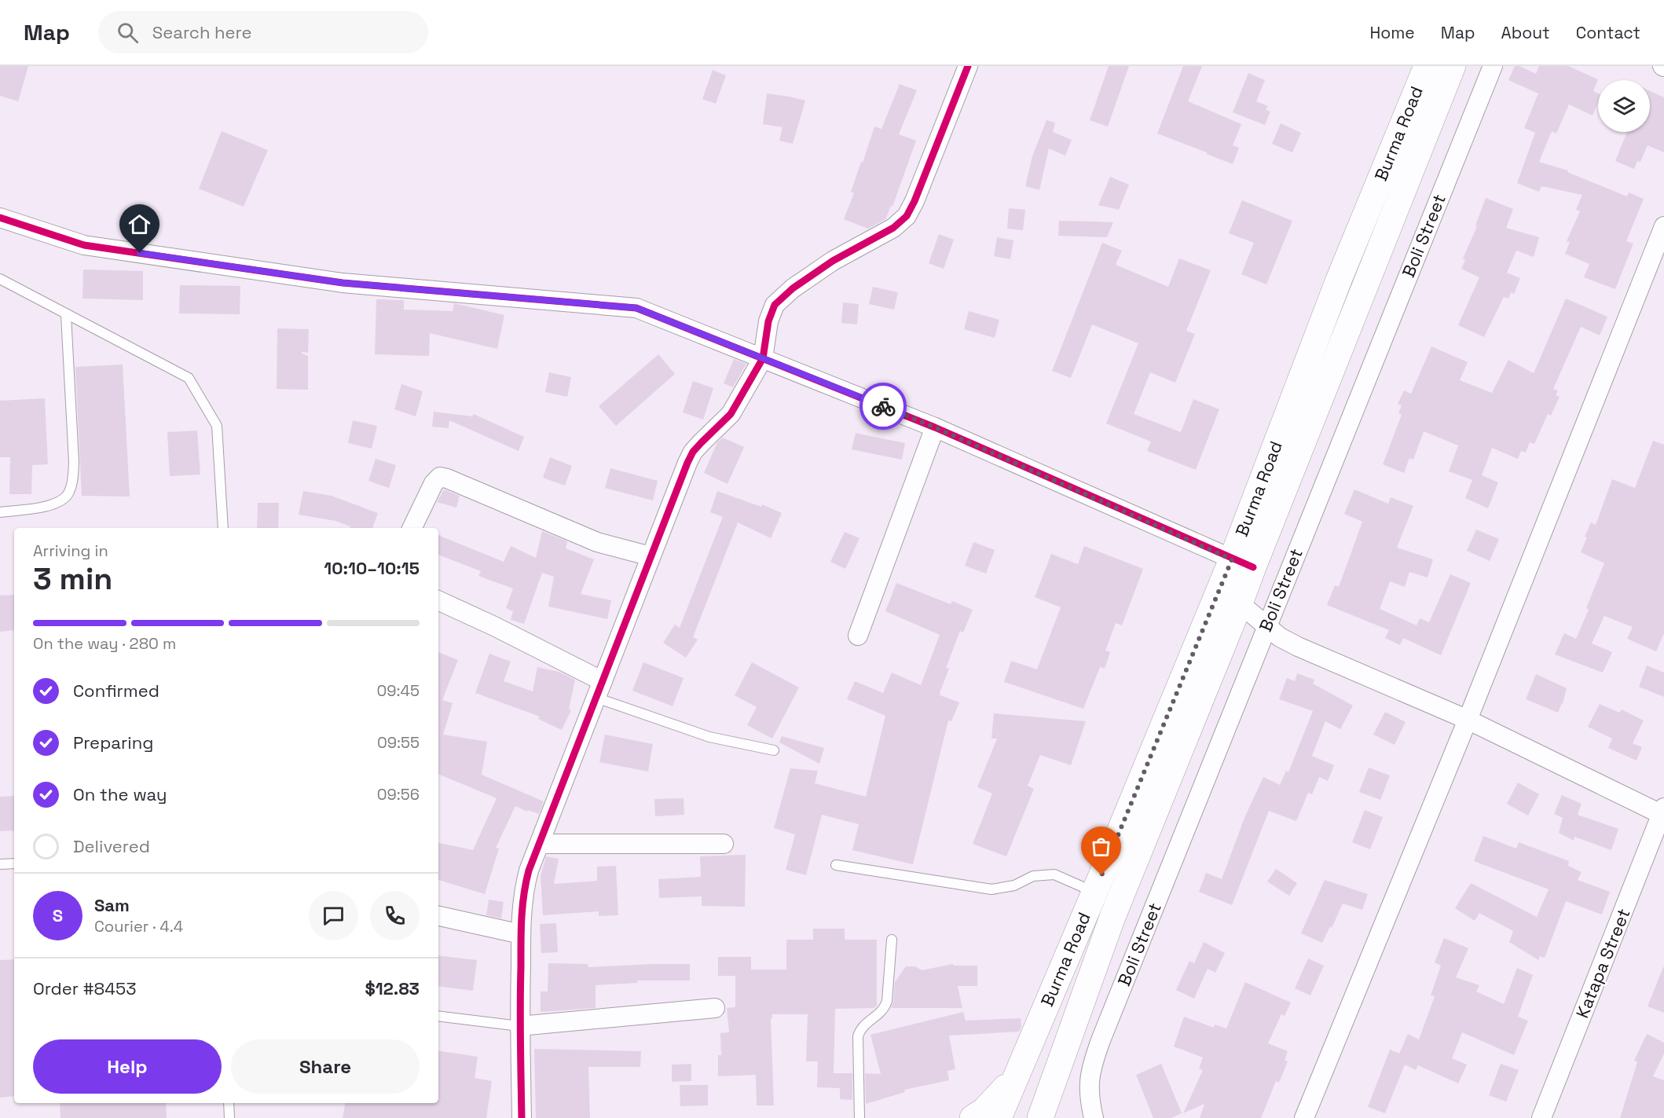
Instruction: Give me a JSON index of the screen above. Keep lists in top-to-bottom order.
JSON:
{
  "streets": {
    "main road": ["Burma Road"],
    "street": ["Boli Street", "Katapa Street"]
  },
  "page": {
    "header": "Map",
    "search": "Search here",
    "nav": [
      "Home",
      "Map",
      "About",
      "Contact"
    ],
    "heading": ["3 min", "Arriving in", "10:10–10:15"],
    "panel": [
      "Sam",
      "Courier · 4.4",
      "Order #8453",
      "$12.83"
    ],
    "bar": "On the way · 280 m",
    "list": [
      ["Confirmed", "09:45"],
      ["Preparing", "09:55"],
      ["On the way", "09:56"],
      "Delivered"
    ],
    "round": "S",
    "buttons": ["Help", "Share"]
  }
}
